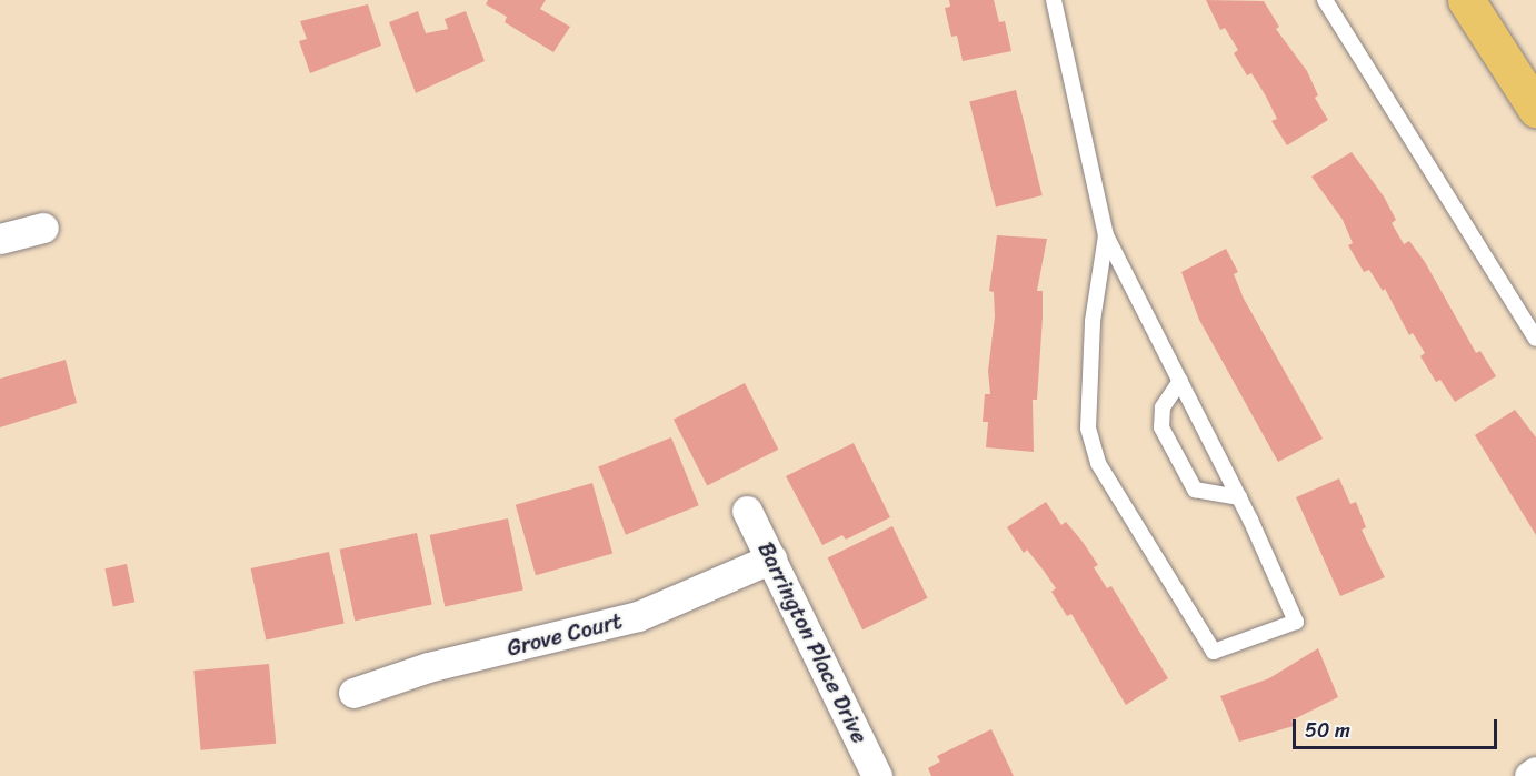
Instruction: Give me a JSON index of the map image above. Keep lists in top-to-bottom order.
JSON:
{
  "streets": {
    "street": ["Grove Court", "Barrington Place Drive"]
  },
  "crossings": [
    ["Grove Court", "Barrington Place Drive"]
  ],
  "scale_bar": "50 m"
}
